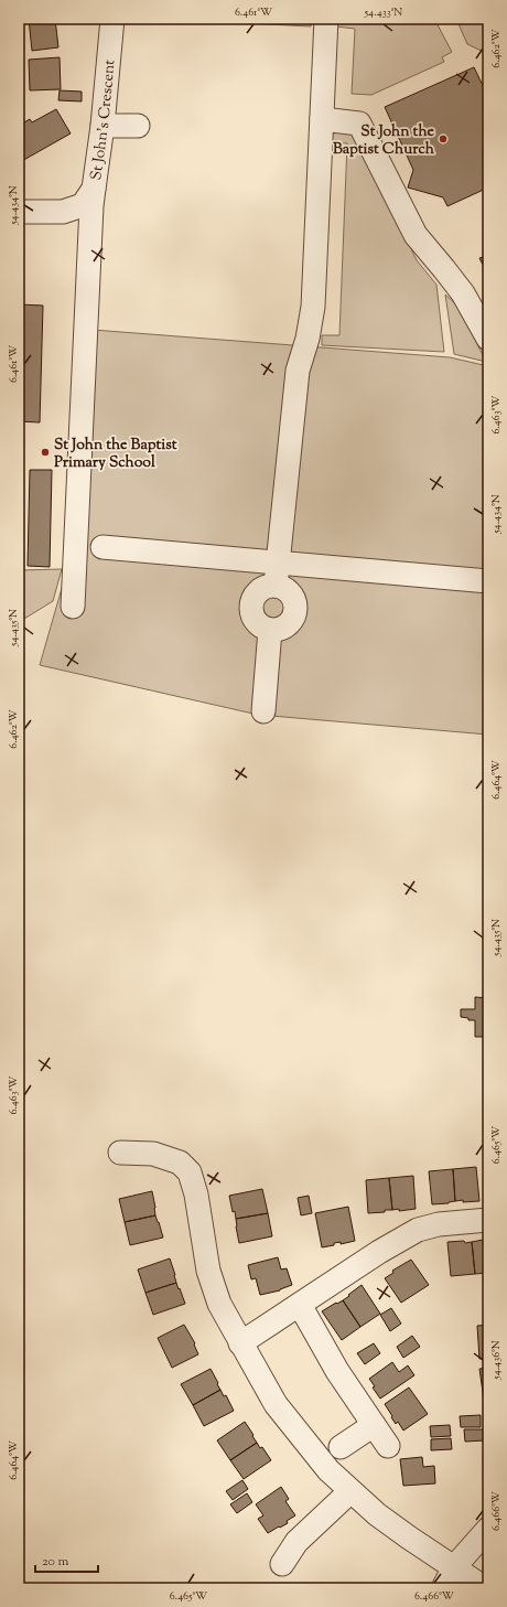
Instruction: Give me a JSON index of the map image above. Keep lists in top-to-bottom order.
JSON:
{
  "streets": {
    "street": ["St John's Crescent"]
  },
  "places": ["St John the Baptist Church", "St John the Baptist Primary School"],
  "scale_bar": "20 m",
  "coordinates": [
    "6.461°W",
    "54.433°N",
    "6.462°W",
    "54.434°N",
    "6.463°W",
    "54.435°N",
    "6.464°W",
    "6.465°W",
    "54.436°N",
    "6.466°W"
  ]
}
